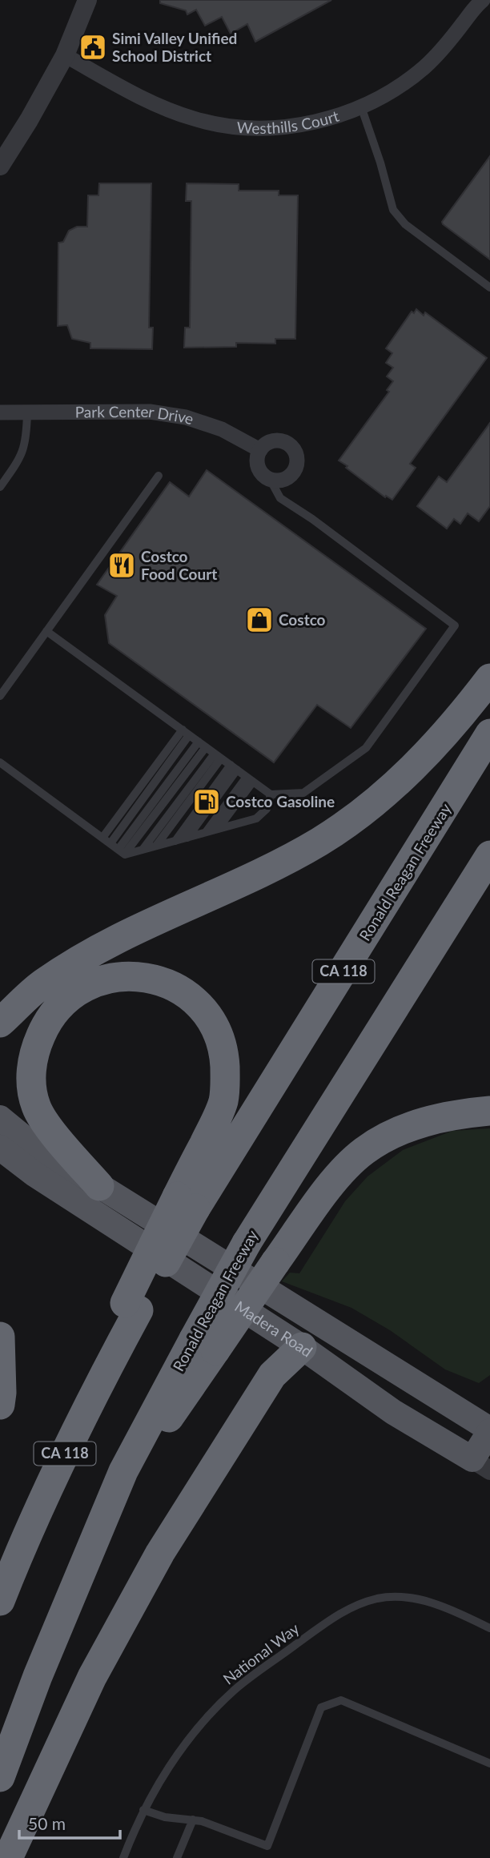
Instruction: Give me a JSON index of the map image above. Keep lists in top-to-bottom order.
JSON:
{
  "streets": {
    "highway": ["Ronald Reagan Freeway", "CA 118"],
    "main road": ["Madera Road"],
    "street": ["Westhills Court", "Park Center Drive"],
    "lane": ["National Way"]
  },
  "crossings": [
    ["Ronald Reagan Freeway", "CA 118"]
  ],
  "places": {
    "public building": ["Simi Valley Unified School District"],
    "restaurant": ["Costco Food Court"],
    "shop": ["Costco"],
    "fuel station": ["Costco Gasoline"]
  },
  "scale_bar": "50 m"
}
